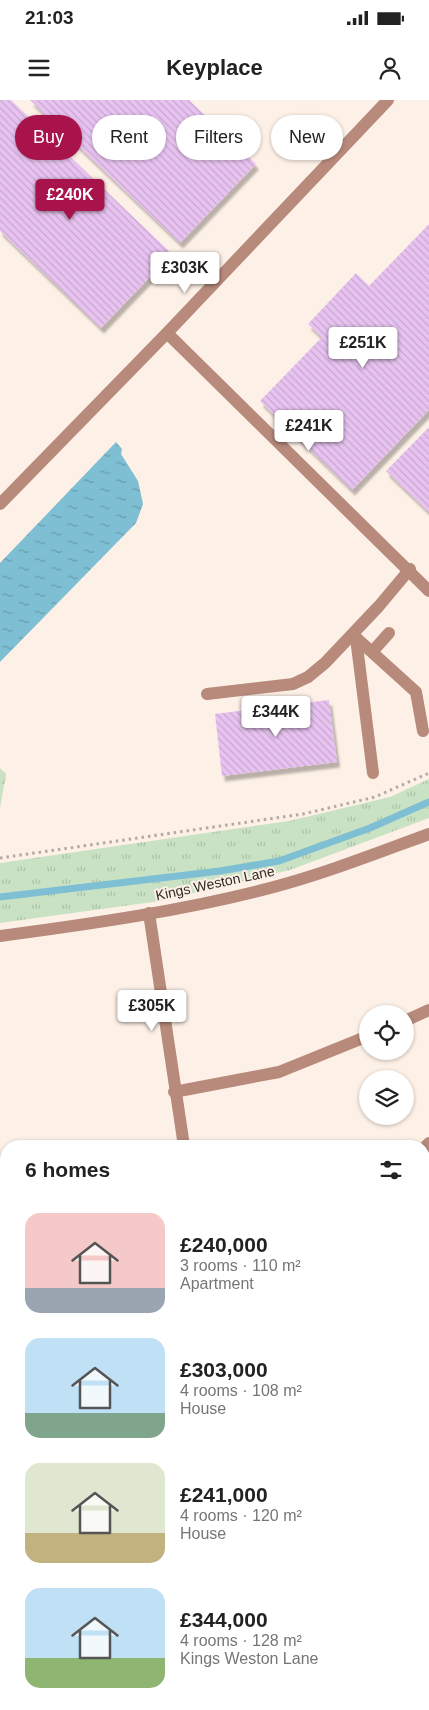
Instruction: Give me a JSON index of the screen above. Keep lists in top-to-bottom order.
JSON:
{
  "streets": {
    "street": ["Kings Weston Lane"]
  },
  "page": {
    "status": "21:03",
    "header": "Keyplace",
    "chip": [
      "Buy",
      "Rent",
      "Filters",
      "New"
    ],
    "price": [
      "£240K",
      "£303K",
      "£251K",
      "£241K",
      "£344K",
      "£305K"
    ],
    "heading": "6 homes",
    "list": [
      {
        "name": "£240,000",
        "note": "3 rooms · 110 m² · Apartment"
      },
      {
        "name": "£303,000",
        "note": "4 rooms · 108 m² · House"
      },
      {
        "name": "£241,000",
        "note": "4 rooms · 120 m² · House"
      },
      {
        "name": "£344,000",
        "note": "4 rooms · 128 m² · Kings Weston Lane"
      }
    ]
  }
}
